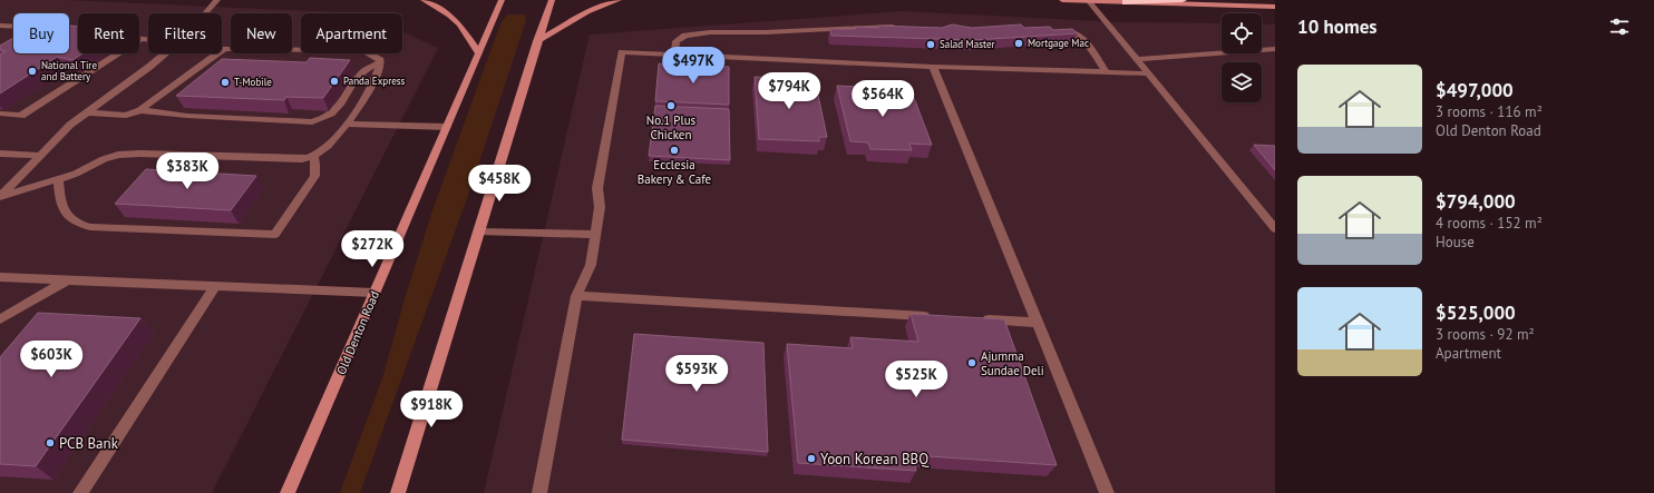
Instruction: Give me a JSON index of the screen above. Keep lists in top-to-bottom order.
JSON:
{
  "streets": {
    "main road": ["Old Denton Road"]
  },
  "places": [
    "Mortgage Mac",
    "Salad Master",
    "National Tire and Battery",
    "Panda Express",
    "T-Mobile",
    "No.1 Plus Chicken",
    "Ecclesia Bakery & Cafe",
    "Ajumma Sundae Deli",
    "PCB Bank",
    "Yoon Korean BBQ"
  ],
  "page": {
    "heading": "10 homes",
    "chip": [
      "Buy",
      "Rent",
      "Filters",
      "New",
      "Apartment"
    ],
    "price": [
      "$497K",
      "$794K",
      "$564K",
      "$383K",
      "$458K",
      "$272K",
      "$603K",
      "$593K",
      "$525K",
      "$918K"
    ],
    "list": [
      {
        "name": "$497,000",
        "note": "3 rooms · 116 m² · Old Denton Road"
      },
      {
        "name": "$794,000",
        "note": "4 rooms · 152 m² · House"
      },
      {
        "name": "$525,000",
        "note": "3 rooms · 92 m² · Apartment"
      }
    ]
  }
}
